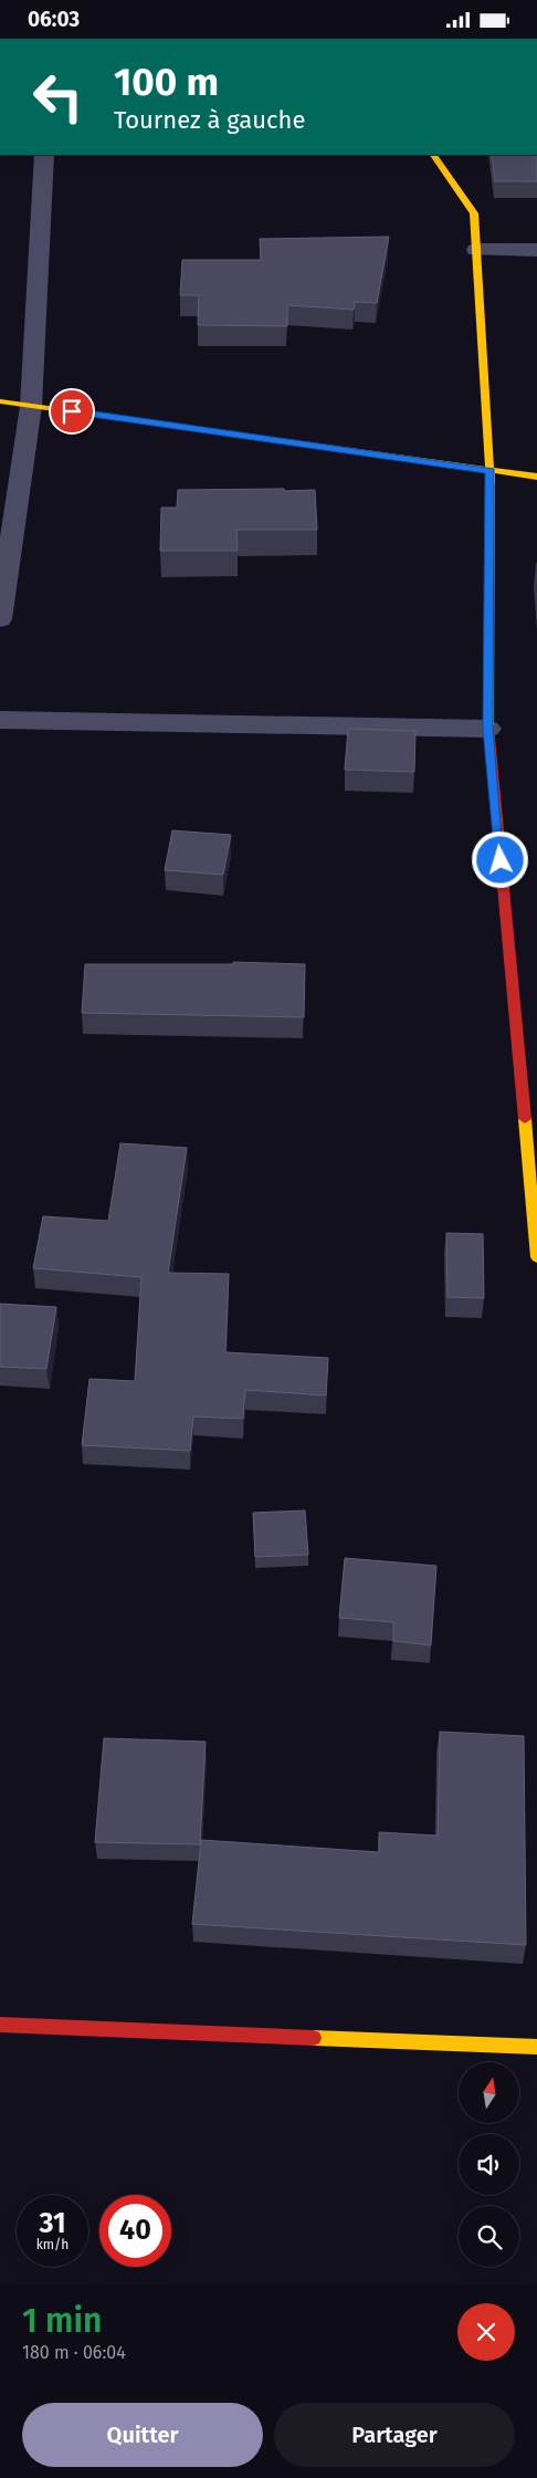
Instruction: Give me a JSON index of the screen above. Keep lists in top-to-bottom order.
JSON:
{
  "north": "top",
  "page": {
    "status": "06:03",
    "turn": ["100 m", "Tournez à gauche"],
    "speed": "31 km/h",
    "limit": "40",
    "heading": ["1 min", "180 m · 06:04"],
    "buttons": ["Quitter", "Partager"]
  }
}
